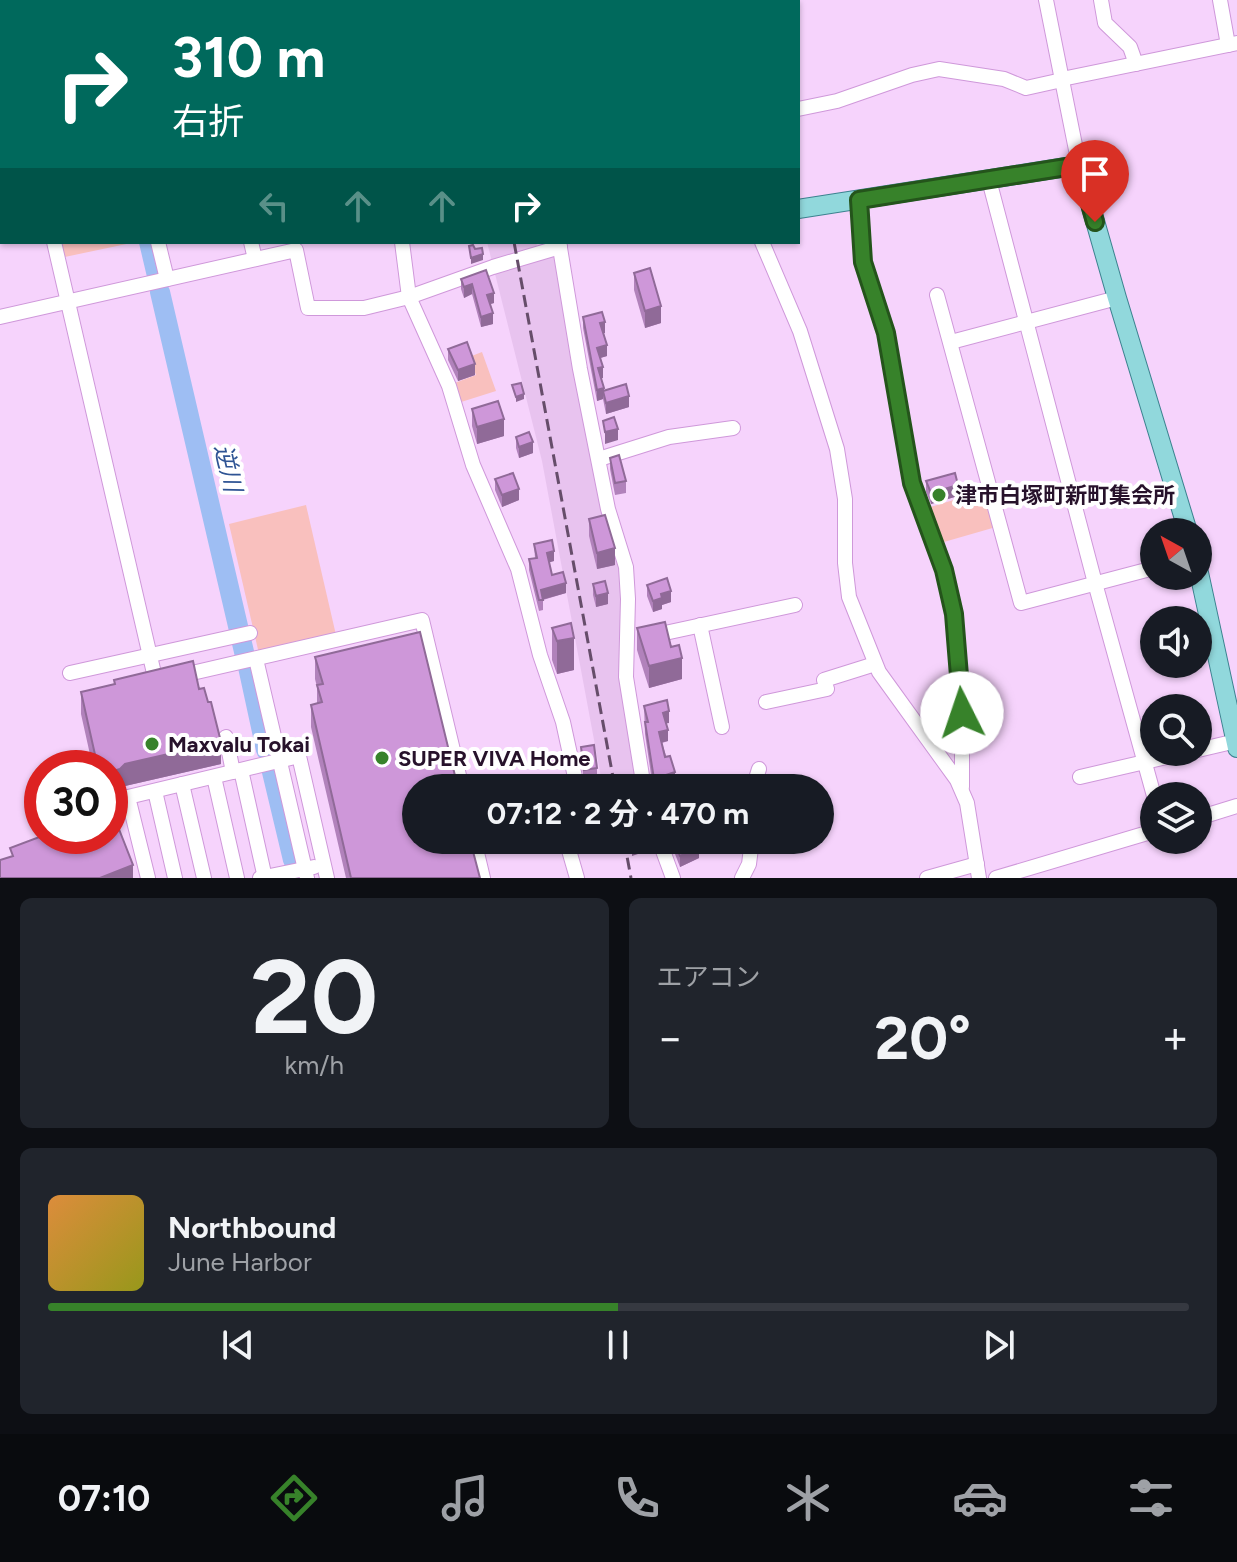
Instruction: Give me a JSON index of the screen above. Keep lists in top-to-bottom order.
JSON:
{
  "water": ["逆川"],
  "places": ["津市白塚町新町集会所", "Maxvalu Tokai", "SUPER VIVA Home"],
  "north": "top left",
  "page": {
    "turn": ["310 m", "右折"],
    "limit": "30",
    "trip": "07:12 · 2 分 · 470 m",
    "tile": [
      ["20", "km/h"],
      "エアコン"
    ],
    "heat": ["−", "20°", "+"],
    "song": ["Northbound", "June Harbor"],
    "tabs": "07:10"
  }
}
